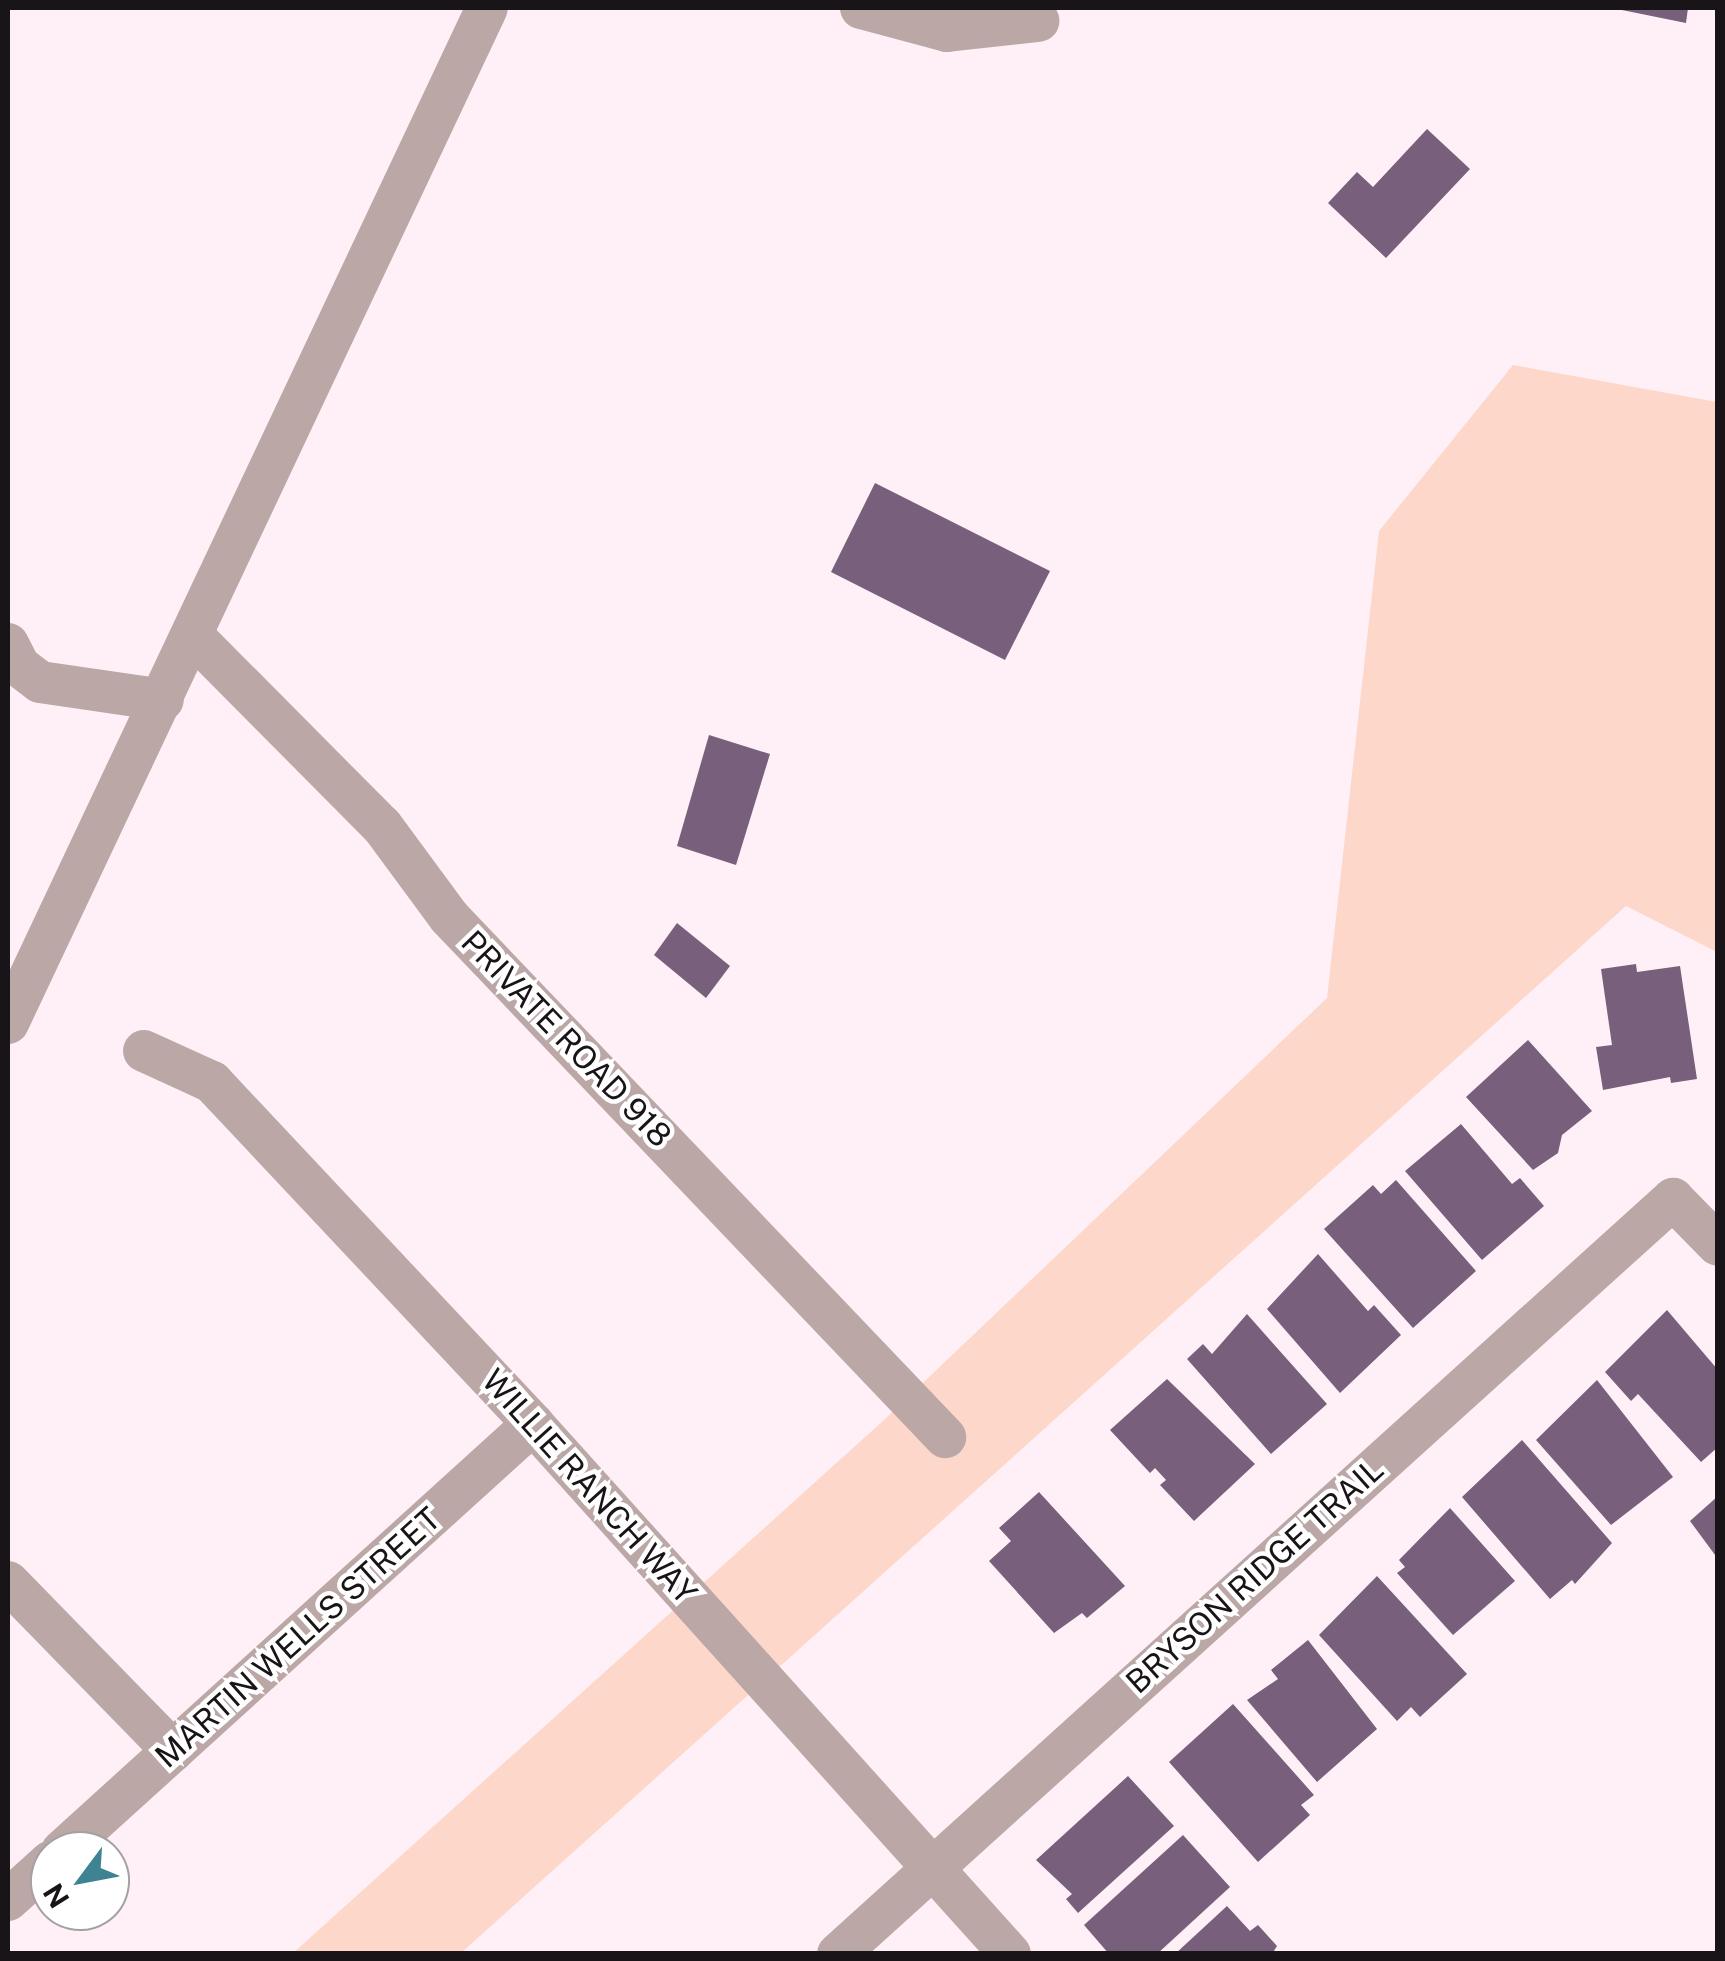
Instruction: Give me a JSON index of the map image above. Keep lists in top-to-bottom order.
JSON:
{
  "streets": {
    "street": [
      "PRIVATE ROAD 918",
      "WILLIE RANCH WAY",
      "BRYSON RIDGE TRAIL",
      "MARTIN WELLS STREET"
    ]
  },
  "crossings": [
    ["WILLIE RANCH WAY", "BRYSON RIDGE TRAIL"],
    ["WILLIE RANCH WAY", "MARTIN WELLS STREET"]
  ],
  "north": "bottom left"
}
